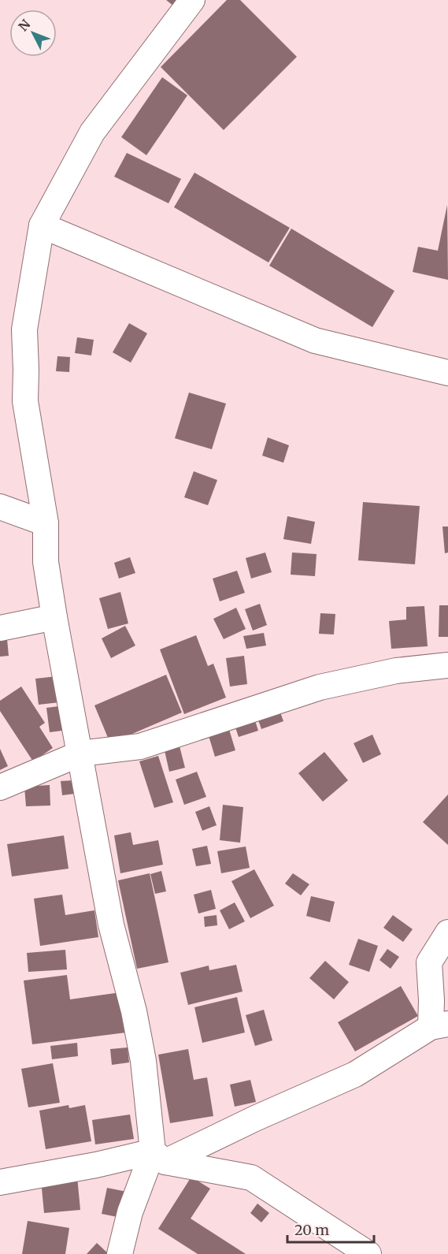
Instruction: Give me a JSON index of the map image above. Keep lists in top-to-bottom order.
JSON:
{
  "scale_bar": "20 m",
  "north": "top left"
}
